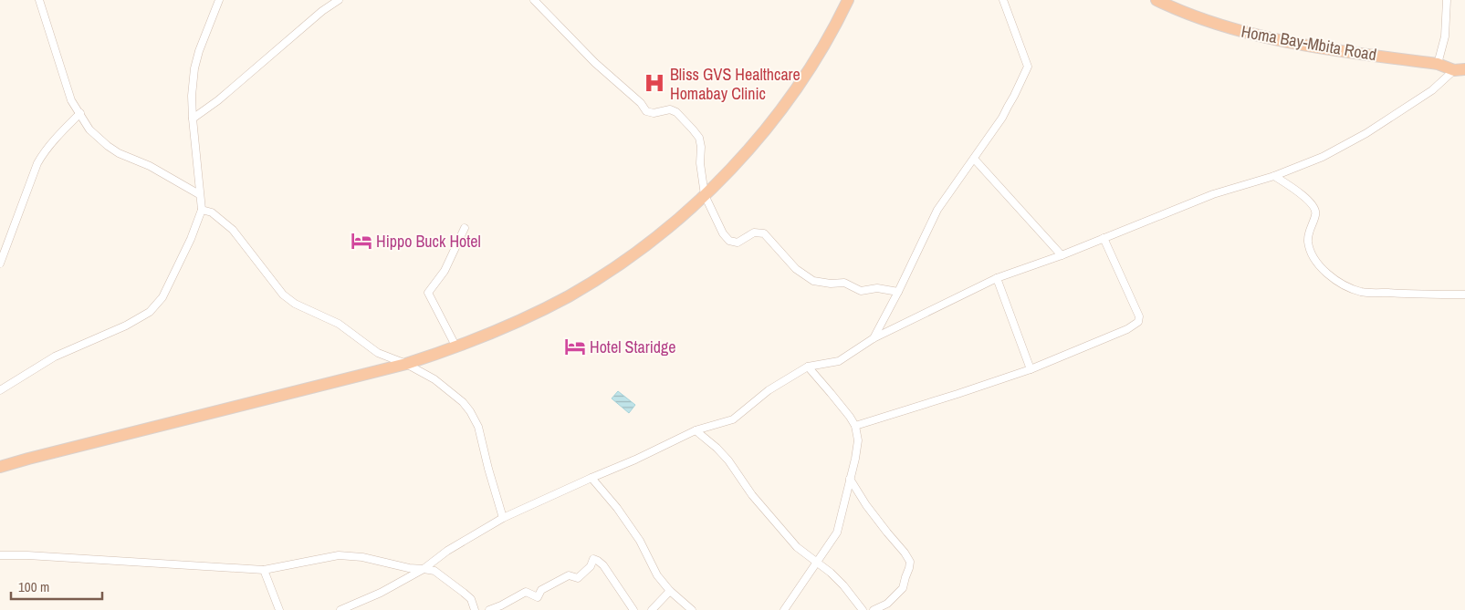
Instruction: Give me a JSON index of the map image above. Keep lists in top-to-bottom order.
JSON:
{
  "streets": {
    "highway": ["Homa Bay-Mbita Road"]
  },
  "places": {
    "hospital": ["Bliss GVS Healthcare Homabay Clinic"],
    "hotel": ["Hippo Buck Hotel", "Hotel Staridge"]
  },
  "scale_bar": "100 m"
}
